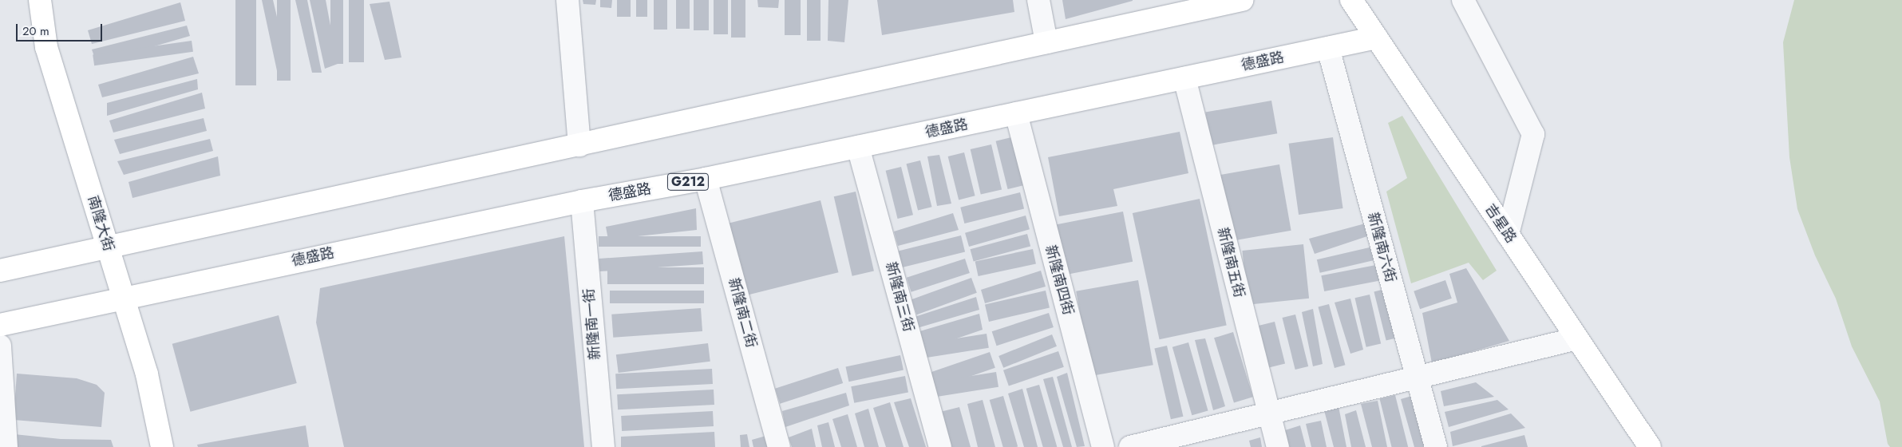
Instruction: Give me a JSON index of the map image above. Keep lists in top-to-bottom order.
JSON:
{
  "streets": {
    "main road": [
      "德盛路",
      "G212",
      "南隆大街",
      "吉星路"
    ],
    "street": [
      "新隆南六街",
      "新隆南五街",
      "新隆南四街",
      "新隆南三街",
      "新隆南二街",
      "新隆南一街"
    ]
  },
  "crossings": [
    ["德盛路", "南隆大街"],
    ["德盛路", "吉星路"],
    ["德盛路", "新隆南六街"],
    ["德盛路", "新隆南五街"],
    ["德盛路", "新隆南四街"],
    ["德盛路", "新隆南三街"],
    ["德盛路", "新隆南二街"],
    ["德盛路", "新隆南一街"]
  ],
  "scale_bar": "20 m"
}
